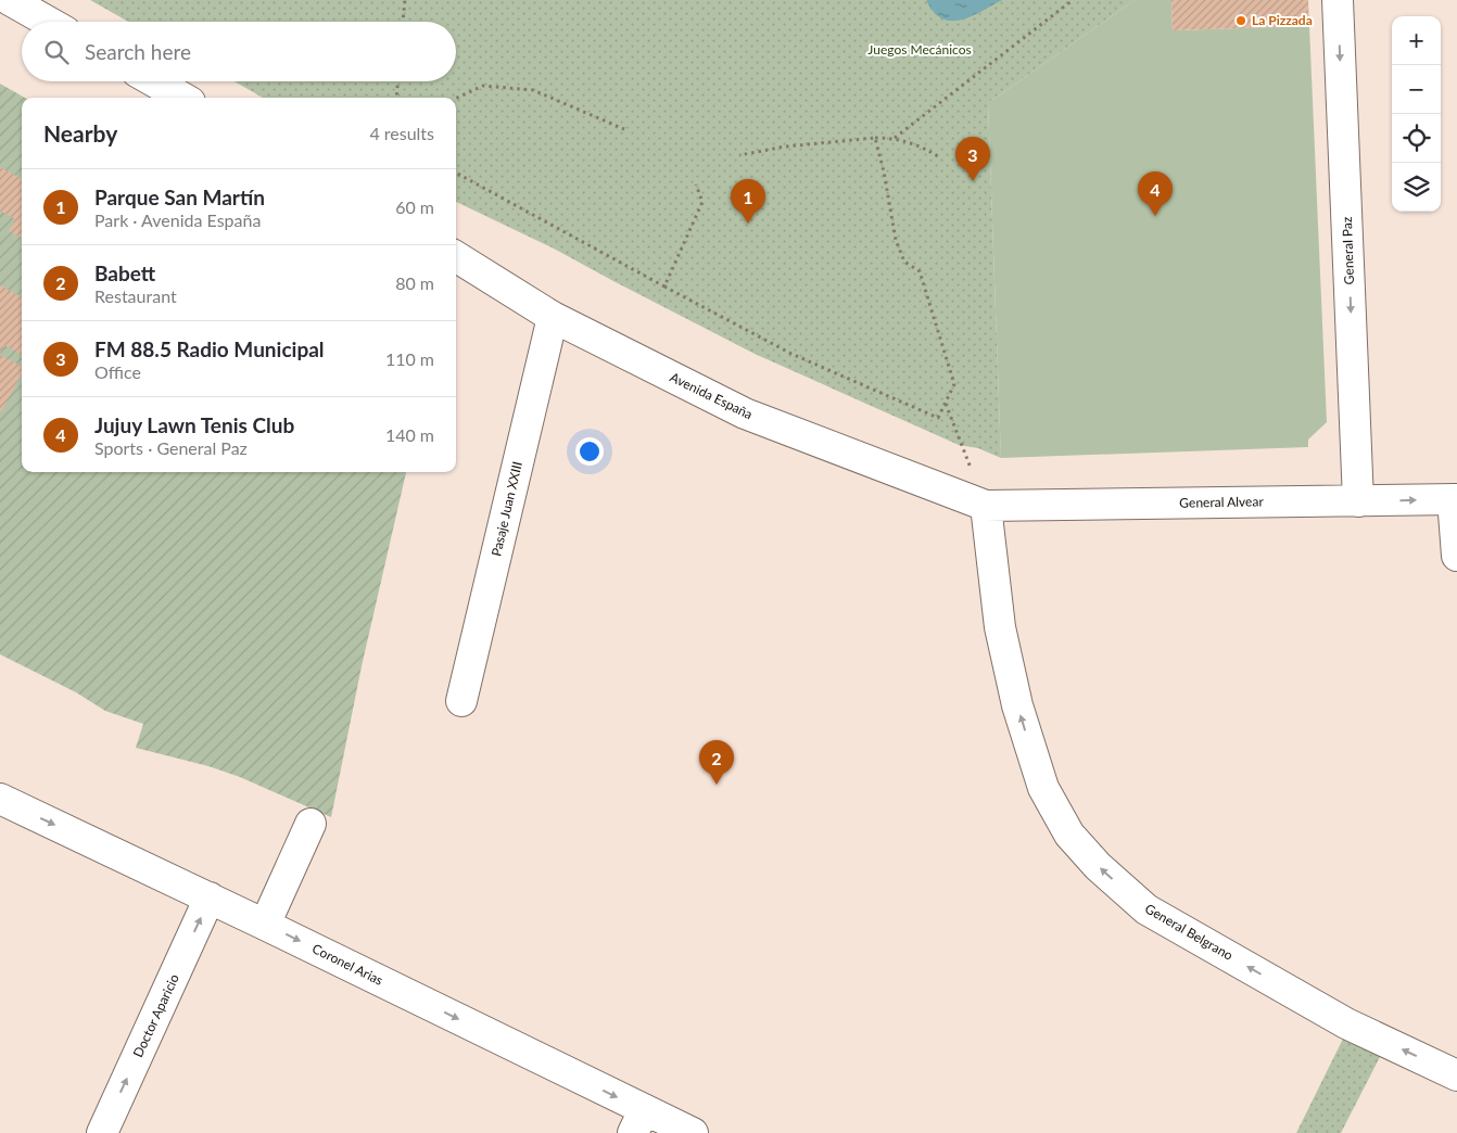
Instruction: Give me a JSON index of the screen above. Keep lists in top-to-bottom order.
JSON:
{
  "streets": {
    "street": [
      "General Paz",
      "Avenida España",
      "General Alvear",
      "Pasaje Juan XXIII",
      "General Belgrano",
      "Coronel Arias",
      "Doctor Aparicio"
    ]
  },
  "crossings": [
    ["General Paz", "General Alvear"],
    ["Avenida España", "General Alvear"],
    ["Avenida España", "Pasaje Juan XXIII"],
    ["Avenida España", "General Belgrano"],
    ["General Alvear", "General Belgrano"],
    ["Coronel Arias", "Doctor Aparicio"]
  ],
  "one_way": [
    "General Paz",
    "General Belgrano",
    "Coronel Arias",
    "Doctor Aparicio"
  ],
  "parks": ["Juegos Mecánicos"],
  "places": ["La Pizzada"],
  "page": {
    "map_buttons": ["+", "−"],
    "search": "Search here",
    "heading": ["Nearby", "4 results"],
    "pins": [
      "3",
      "4",
      "1",
      "2"
    ],
    "list": [
      {
        "mark": "1",
        "name": "Parque San Martín",
        "note": "Park · Avenida España",
        "value": "60 m"
      },
      {
        "mark": "2",
        "name": "Babett",
        "note": "Restaurant",
        "value": "80 m"
      },
      {
        "mark": "3",
        "name": "FM 88.5 Radio Municipal",
        "note": "Office",
        "value": "110 m"
      },
      {
        "mark": "4",
        "name": "Jujuy Lawn Tenis Club",
        "note": "Sports · General Paz",
        "value": "140 m"
      }
    ]
  }
}
